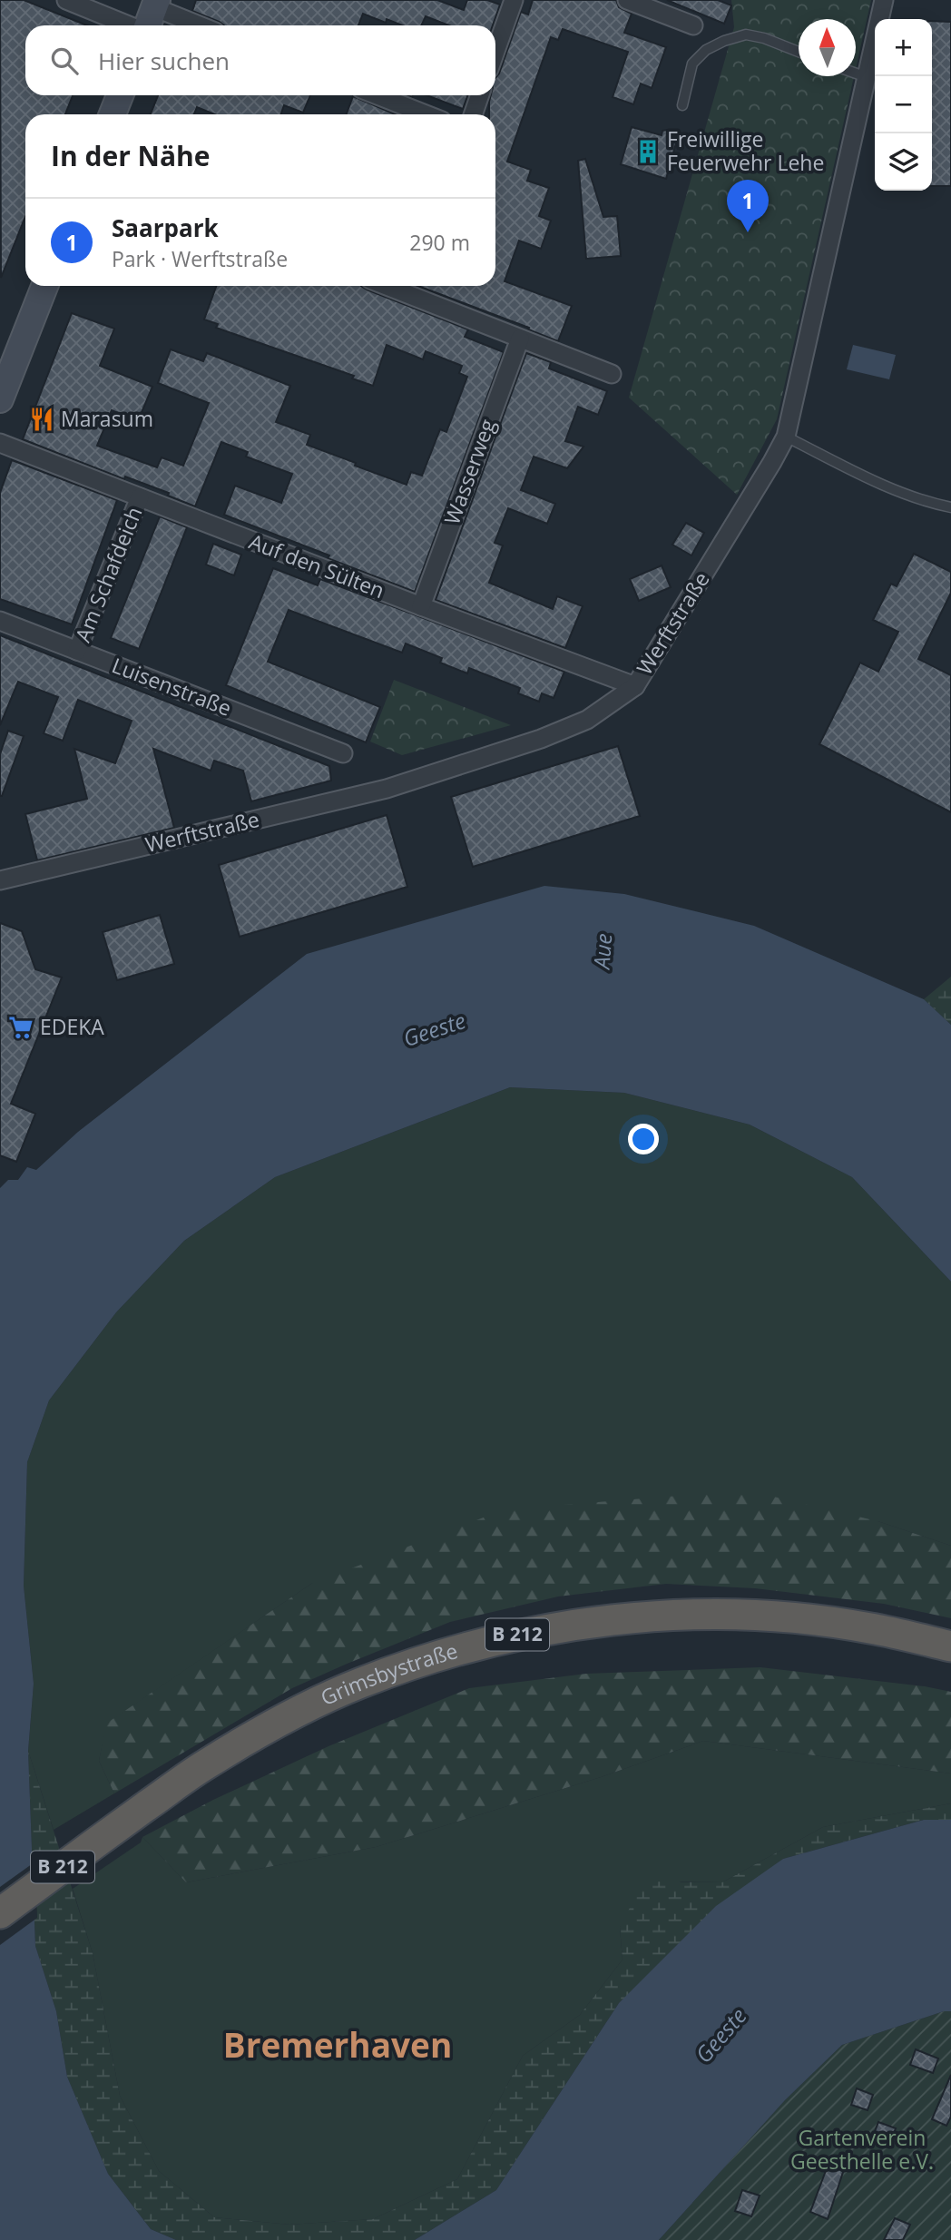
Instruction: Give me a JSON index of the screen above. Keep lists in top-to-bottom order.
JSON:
{
  "streets": {
    "highway": ["B 212", "Grimsbystraße"],
    "street": [
      "Wasserweg",
      "Auf den Sülten",
      "Am Schafdeich",
      "Werftstraße",
      "Luisenstraße"
    ]
  },
  "crossings": [
    ["Wasserweg", "Auf den Sülten"],
    ["Auf den Sülten", "Am Schafdeich"],
    ["Auf den Sülten", "Werftstraße"],
    ["Am Schafdeich", "Luisenstraße"]
  ],
  "districts": ["Bremerhaven"],
  "water": ["Aue", "Geeste"],
  "parks": ["Gartenverein Geesthelle e.V."],
  "places": {
    "building": ["Freiwillige Feuerwehr Lehe"],
    "restaurant": ["Marasum"],
    "supermarket": ["EDEKA"]
  },
  "north": "top",
  "page": {
    "map_buttons": ["+", "−"],
    "search": "Hier suchen",
    "heading": "In der Nähe",
    "pins": "1",
    "list": [
      {
        "mark": "1",
        "name": "Saarpark",
        "note": "Park · Werftstraße",
        "value": "290 m"
      }
    ]
  }
}
